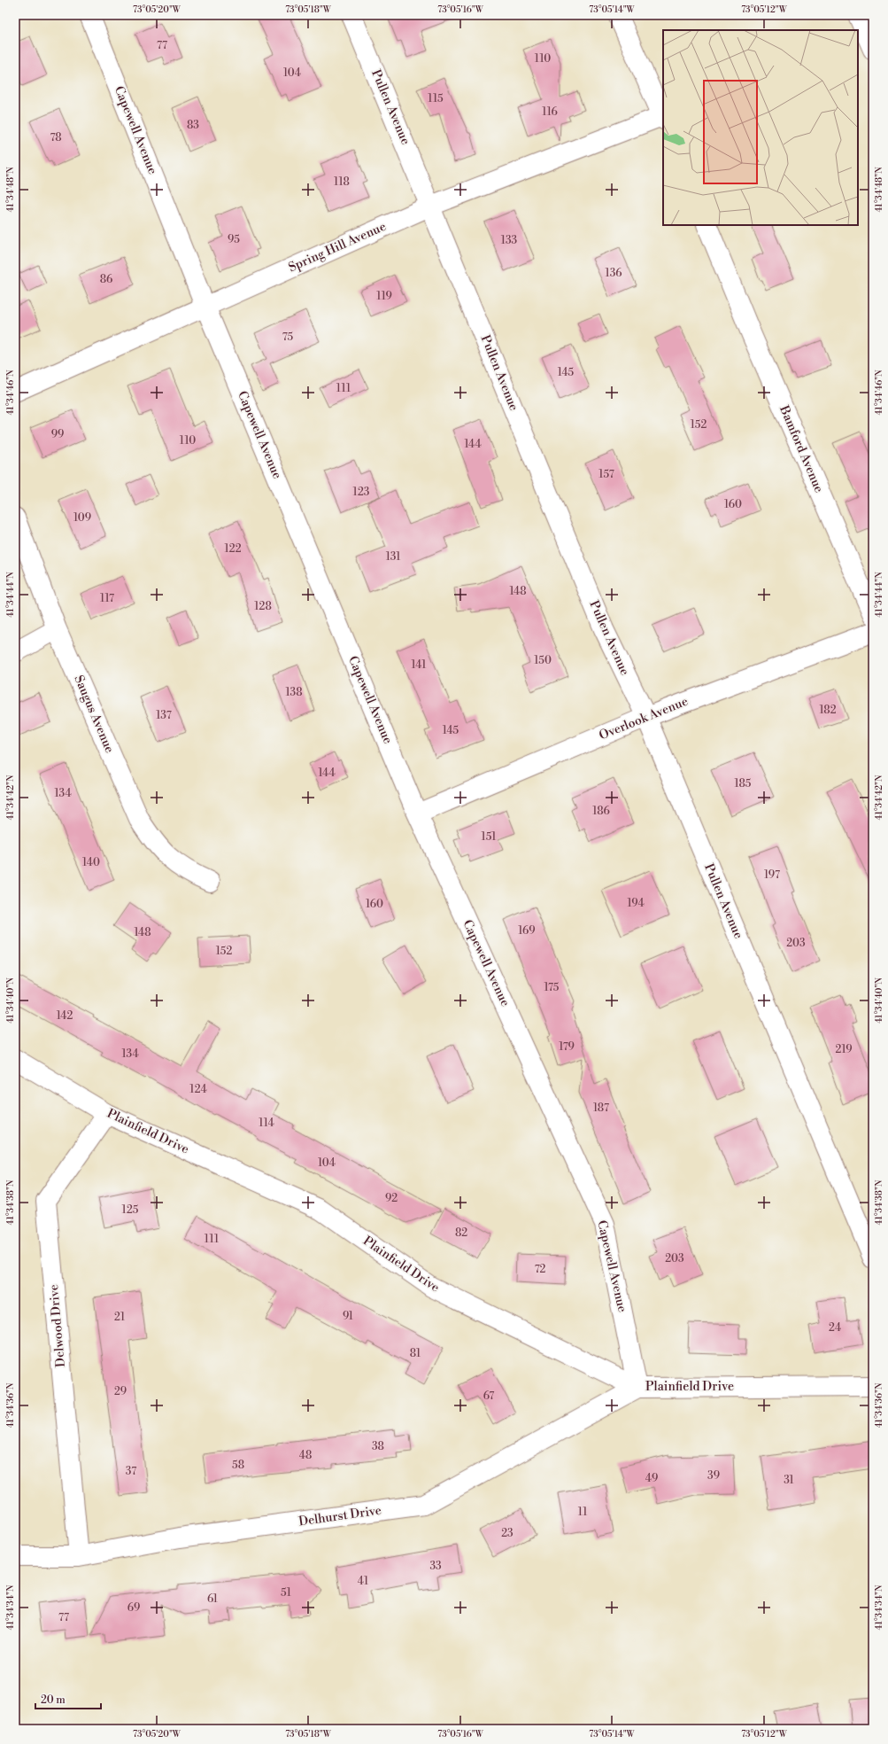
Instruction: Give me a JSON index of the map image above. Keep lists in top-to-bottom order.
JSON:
{
  "streets": {
    "street": [
      "Pullen Avenue",
      "Capewell Avenue",
      "Spring Hill Avenue",
      "Bamford Avenue",
      "Saugus Avenue",
      "Overlook Avenue",
      "Plainfield Drive",
      "Delwood Drive",
      "Delhurst Drive"
    ]
  },
  "crossings": [
    ["Pullen Avenue", "Spring Hill Avenue"],
    ["Pullen Avenue", "Overlook Avenue"],
    ["Capewell Avenue", "Spring Hill Avenue"],
    ["Capewell Avenue", "Overlook Avenue"],
    ["Capewell Avenue", "Plainfield Drive"],
    ["Capewell Avenue", "Delhurst Drive"],
    ["Plainfield Drive", "Delwood Drive"],
    ["Plainfield Drive", "Delhurst Drive"],
    ["Delwood Drive", "Delhurst Drive"]
  ],
  "house_numbers": [
    "77",
    "110",
    "104",
    "115",
    "116",
    "83",
    "78",
    "118",
    "95",
    "133",
    "136",
    "86",
    "119",
    "75",
    "145",
    "111",
    "152",
    "99",
    "110",
    "144",
    "157",
    "123",
    "160",
    "109",
    "122",
    "131",
    "148",
    "117",
    "128",
    "150",
    "141",
    "138",
    "182",
    "137",
    "145",
    "144",
    "185",
    "134",
    "186",
    "151",
    "140",
    "197",
    "194",
    "160",
    "169",
    "148",
    "203",
    "152",
    "175",
    "142",
    "179",
    "219",
    "134",
    "124",
    "187",
    "114",
    "104",
    "92",
    "125",
    "82",
    "111",
    "203",
    "72",
    "91",
    "21",
    "24",
    "81",
    "29",
    "67",
    "38",
    "48",
    "58",
    "37",
    "39",
    "49",
    "31",
    "11",
    "23",
    "33",
    "41",
    "51",
    "61",
    "69",
    "77"
  ],
  "scale_bar": "20 m",
  "coordinates": [
    "73°05'20\"W",
    "73°05'18\"W",
    "73°05'16\"W",
    "73°05'14\"W",
    "73°05'12\"W",
    "41°34'48\"N",
    "41°34'46\"N",
    "41°34'44\"N",
    "41°34'42\"N",
    "41°34'40\"N",
    "41°34'38\"N",
    "41°34'36\"N",
    "41°34'34\"N"
  ]
}
